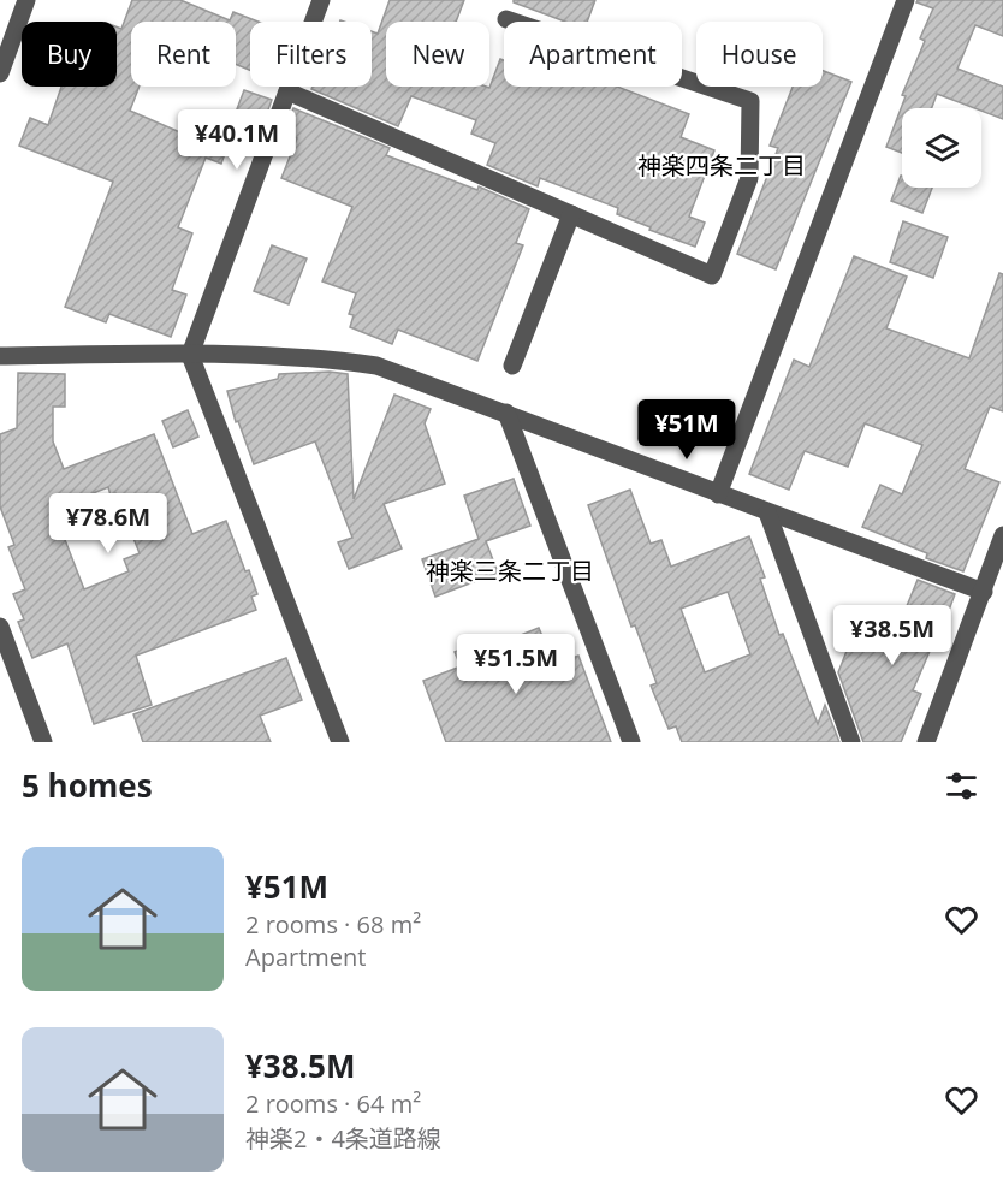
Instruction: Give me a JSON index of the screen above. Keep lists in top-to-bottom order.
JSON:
{
  "districts": ["神楽四条二丁目", "神楽三条二丁目"],
  "page": {
    "chip": [
      "Buy",
      "Rent",
      "Filters",
      "New",
      "Apartment",
      "House"
    ],
    "price": [
      "¥40.1M",
      "¥51M",
      "¥78.6M",
      "¥38.5M",
      "¥51.5M"
    ],
    "heading": "5 homes",
    "list": [
      {
        "name": "¥51M",
        "note": "2 rooms · 68 m² · Apartment"
      },
      {
        "name": "¥38.5M",
        "note": "2 rooms · 64 m² · 神楽2・4条道路線"
      }
    ]
  }
}
